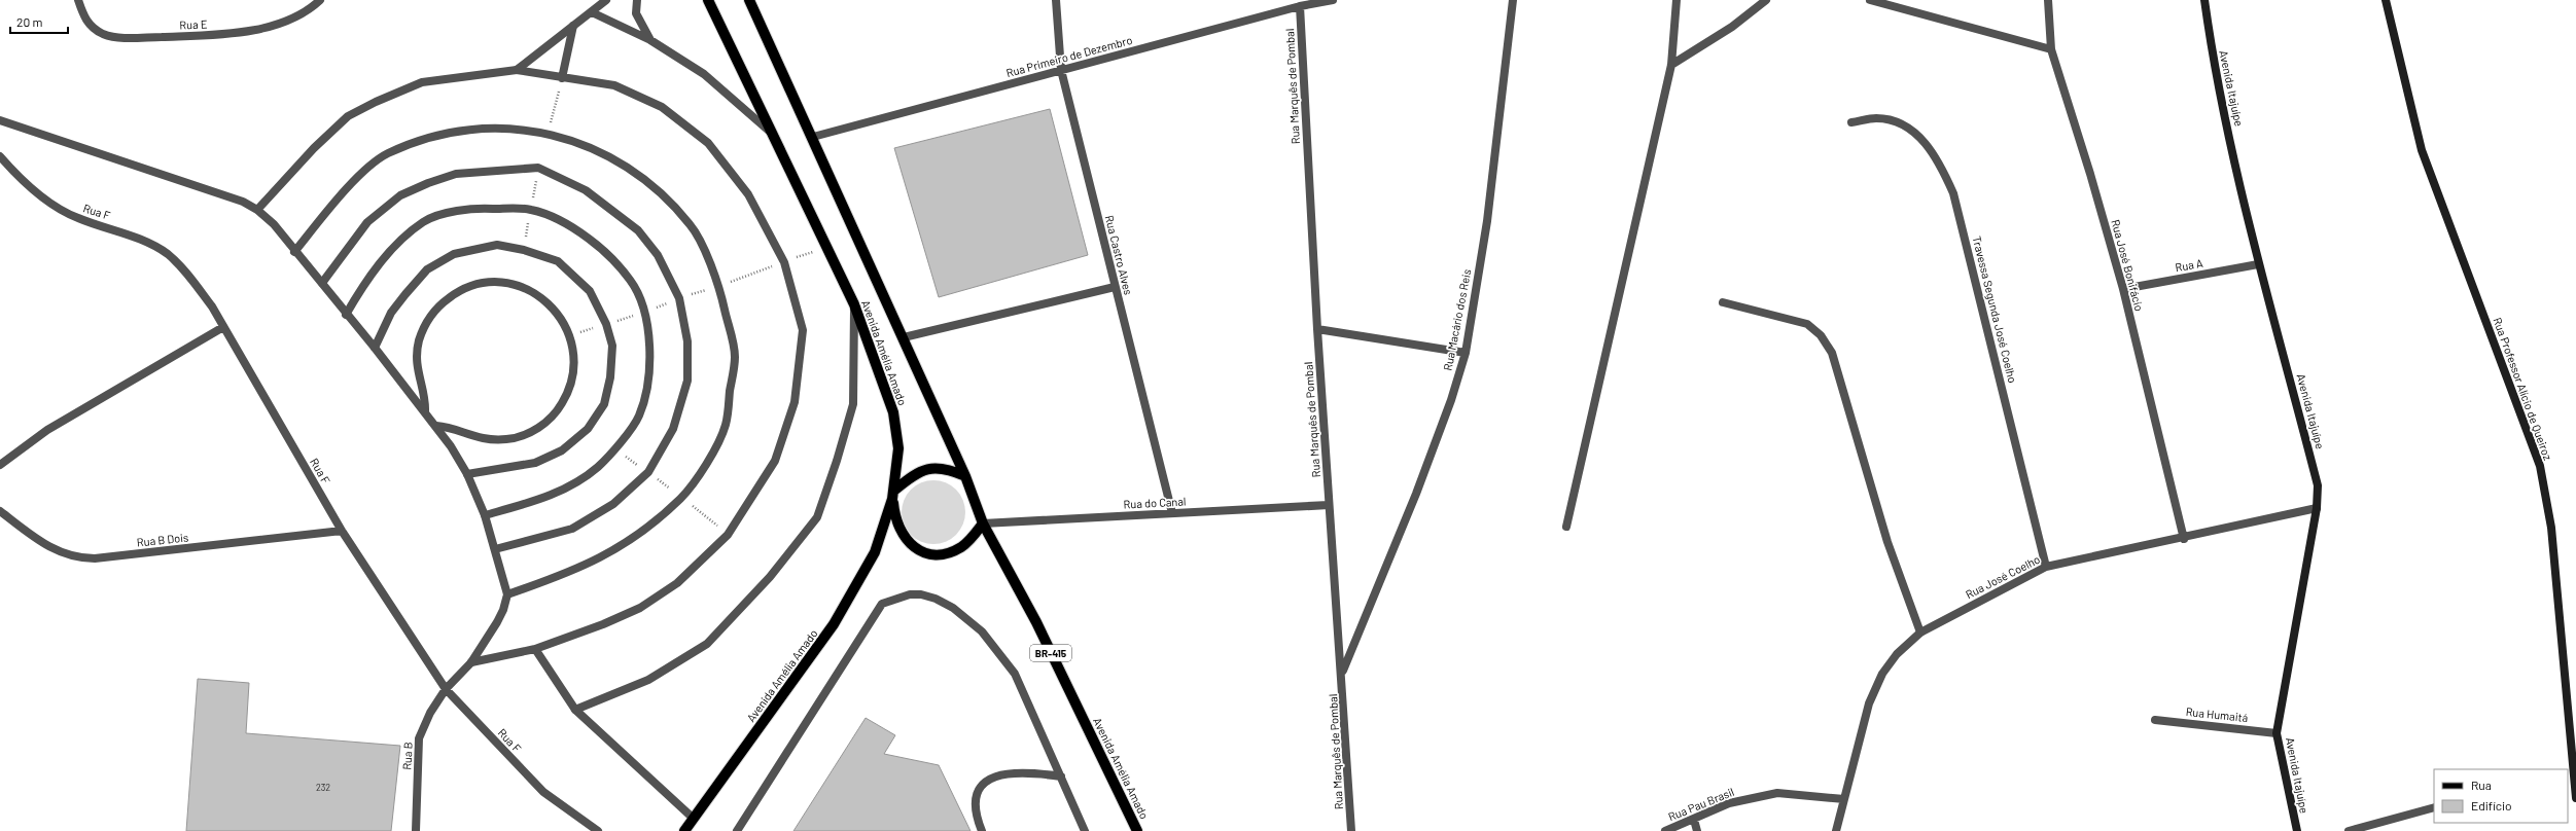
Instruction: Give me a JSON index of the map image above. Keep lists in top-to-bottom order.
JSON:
{
  "streets": {
    "main road": [
      "Avenida Itajuípe",
      "Avenida Amélia Amado",
      "Rua Professor Alício de Queiroz",
      "BR-415"
    ],
    "street": [
      "Rua E",
      "Rua Primeiro de Dezembro",
      "Rua Marquês de Pombal",
      "Rua F",
      "Rua Castro Alves",
      "Rua José Bonifácio",
      "Rua A",
      "Travessa Segunda José Coelho",
      "Rua Macário dos Reis",
      "Rua do Canal",
      "Rua B Dois",
      "Rua José Coelho",
      "Rua Humaitá",
      "Rua B",
      "Rua Pau Brasil"
    ]
  },
  "crossings": [
    ["Rua Primeiro de Dezembro", "Rua Marquês de Pombal"],
    ["Rua Primeiro de Dezembro", "Rua Castro Alves"],
    ["Rua Primeiro de Dezembro", "Avenida Amélia Amado"],
    ["Rua Marquês de Pombal", "Rua Macário dos Reis"],
    ["Rua Marquês de Pombal", "Rua do Canal"],
    ["Avenida Itajuípe", "Rua A"],
    ["Avenida Itajuípe", "Rua José Coelho"],
    ["Avenida Itajuípe", "Rua Humaitá"],
    ["Rua F", "Rua B Dois"],
    ["Rua F", "Rua B"],
    ["Rua Castro Alves", "Rua do Canal"],
    ["Rua José Bonifácio", "Rua A"],
    ["Rua José Bonifácio", "Rua José Coelho"],
    ["Travessa Segunda José Coelho", "Rua José Coelho"],
    ["Avenida Amélia Amado", "Rua do Canal"],
    ["Rua José Coelho", "Rua Pau Brasil"]
  ],
  "house_numbers": ["232"],
  "legend": ["Rua", "Edifício"],
  "scale_bar": "20 m"
}
